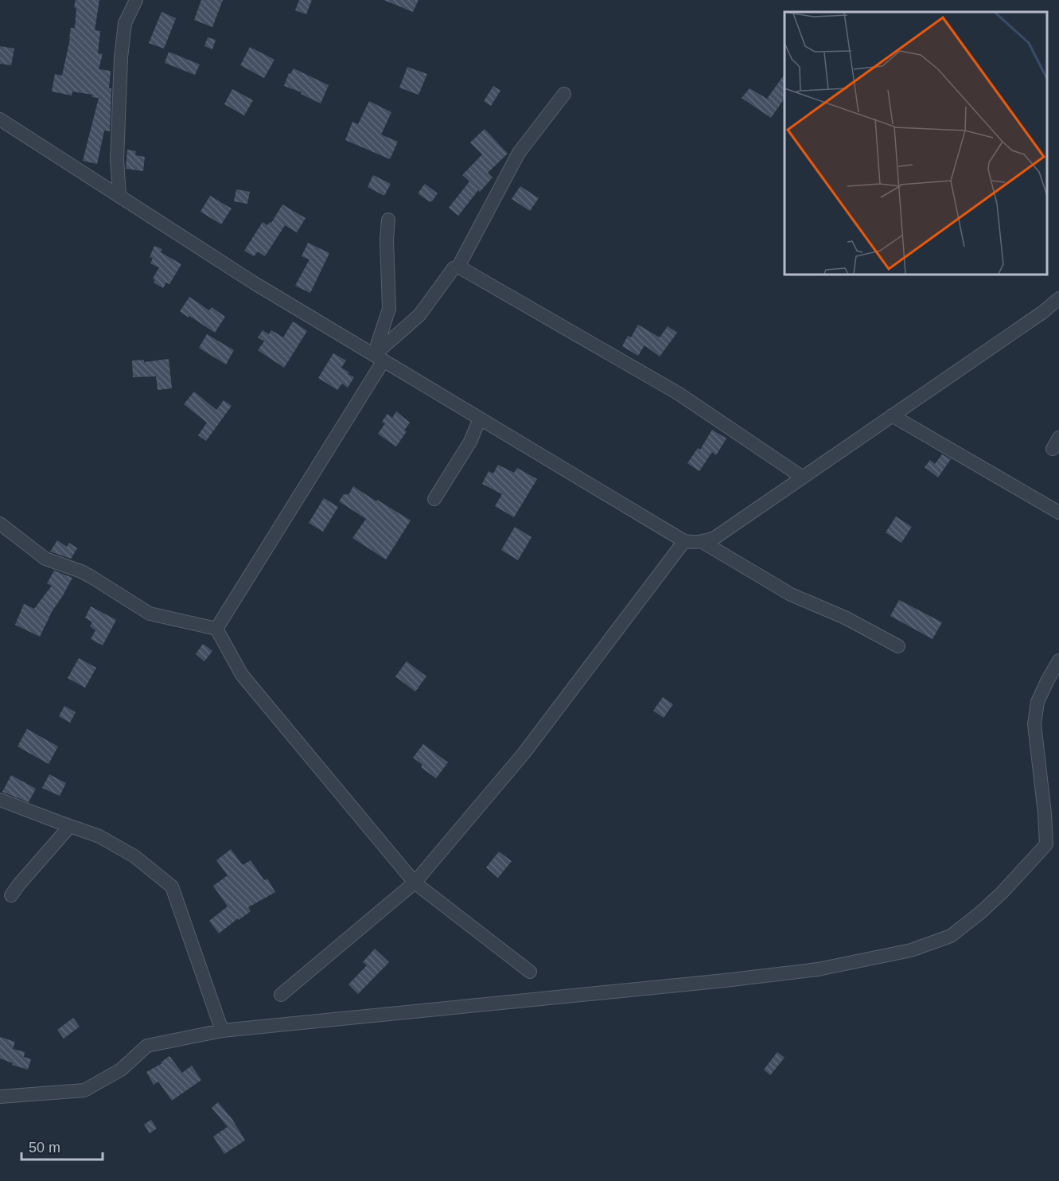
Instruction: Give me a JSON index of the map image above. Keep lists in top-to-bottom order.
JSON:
{
  "scale_bar": "50 m"
}
